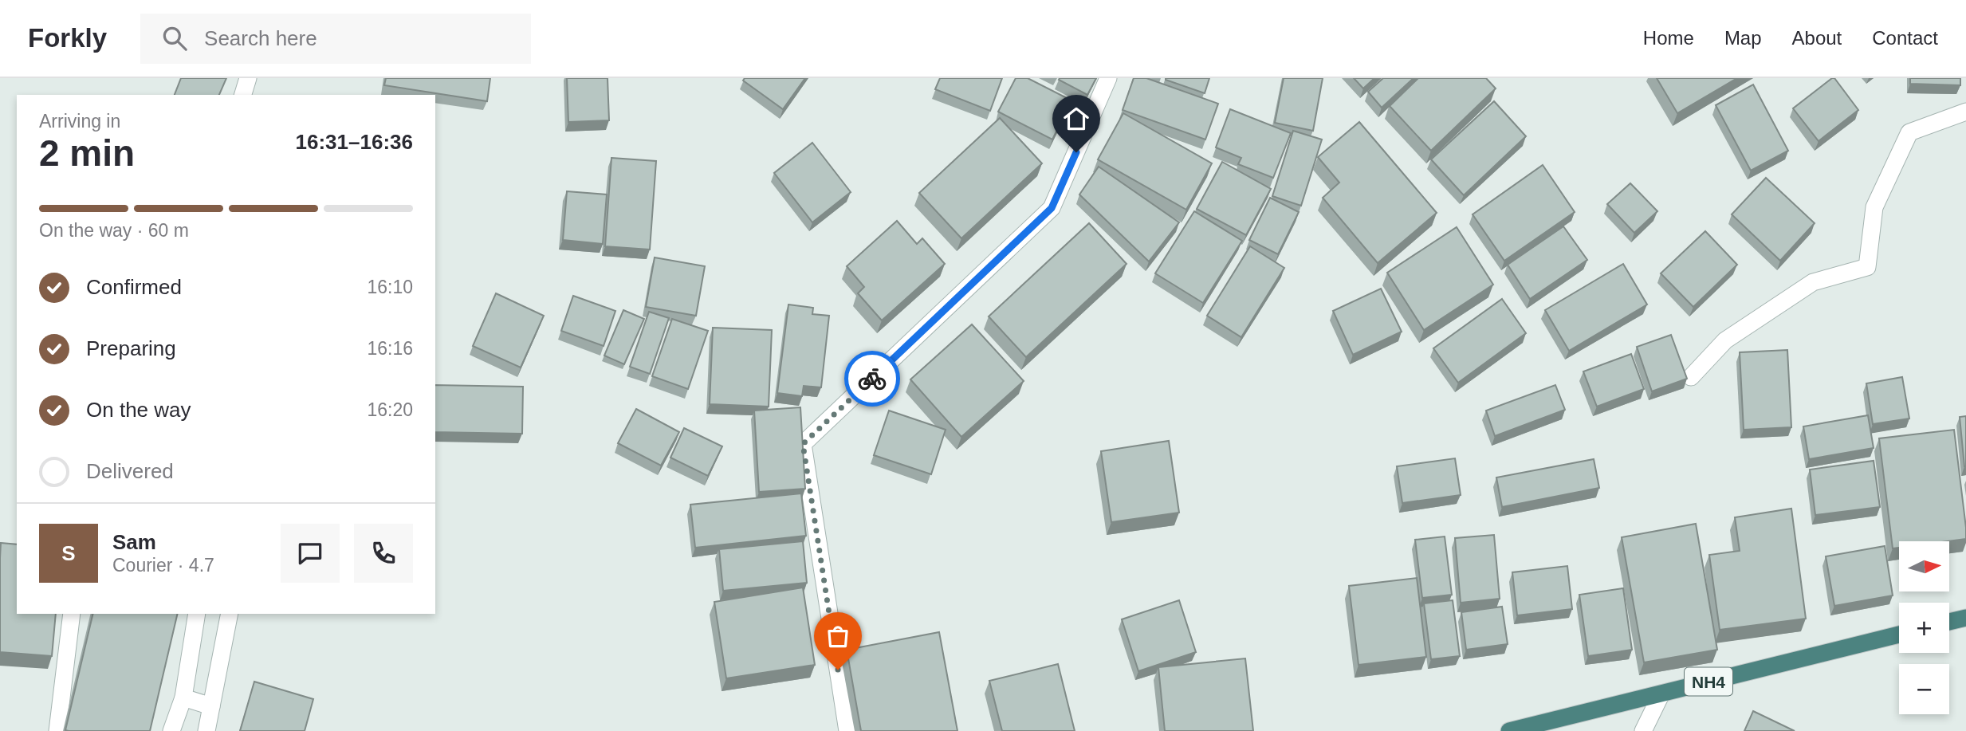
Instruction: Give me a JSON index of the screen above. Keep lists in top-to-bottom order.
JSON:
{
  "streets": {
    "highway": ["NH4"]
  },
  "north": "right",
  "page": {
    "header": "Forkly",
    "search": "Search here",
    "nav": [
      "Home",
      "Map",
      "About",
      "Contact"
    ],
    "heading": ["2 min", "Arriving in", "16:31–16:36"],
    "panel": ["Sam", "Courier · 4.7"],
    "bar": "On the way · 60 m",
    "list": [
      ["Confirmed", "16:10"],
      ["Preparing", "16:16"],
      ["On the way", "16:20"],
      "Delivered"
    ],
    "round": "S",
    "map_buttons": ["+", "−"]
  }
}
